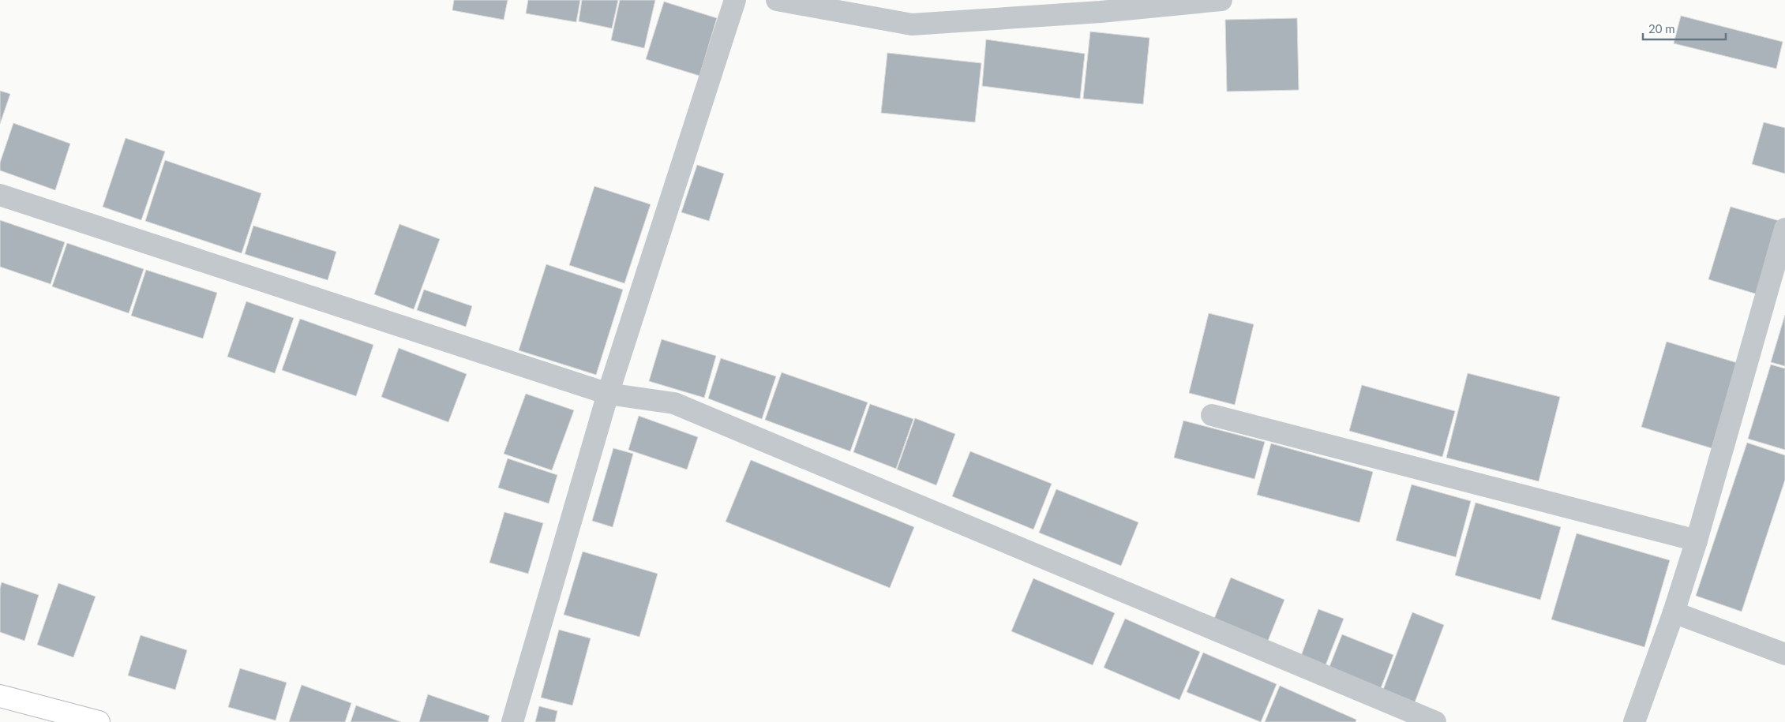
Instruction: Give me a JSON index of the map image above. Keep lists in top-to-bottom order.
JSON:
{
  "scale_bar": "20 m"
}
